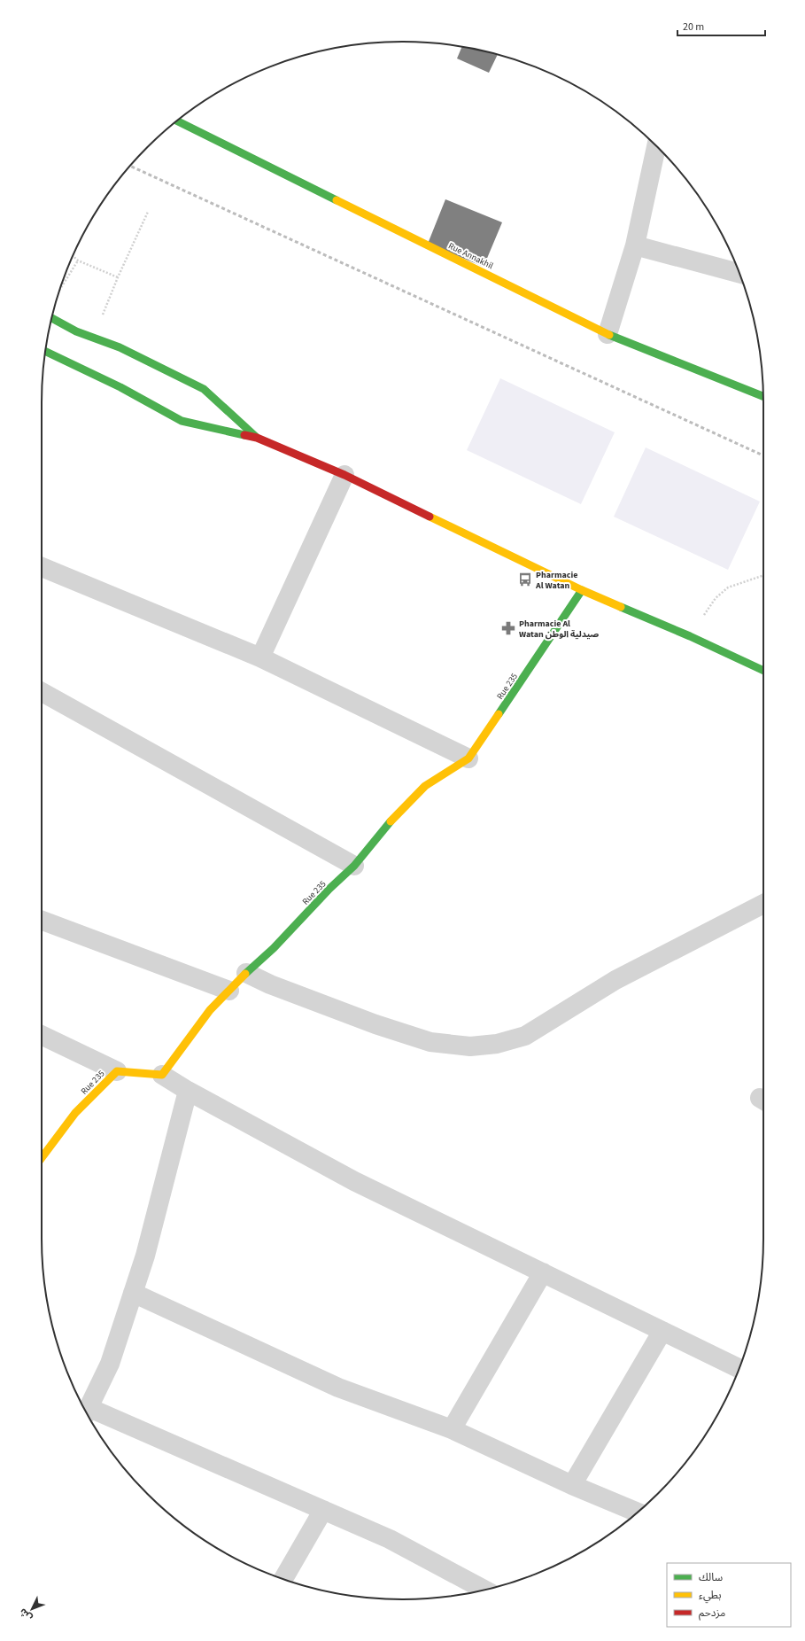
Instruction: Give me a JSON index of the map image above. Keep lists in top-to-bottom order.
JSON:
{
  "streets": {
    "street": ["Rue Annakhil", "Rue 235"]
  },
  "places": {
    "bus stop": ["Pharmacie Al Watan"],
    "pharmacy": ["Pharmacie Al Watan صيدلية الوطن"]
  },
  "legend": ["سالك", "بطيء", "مزدحم"],
  "scale_bar": "20 m",
  "north": "bottom left"
}
